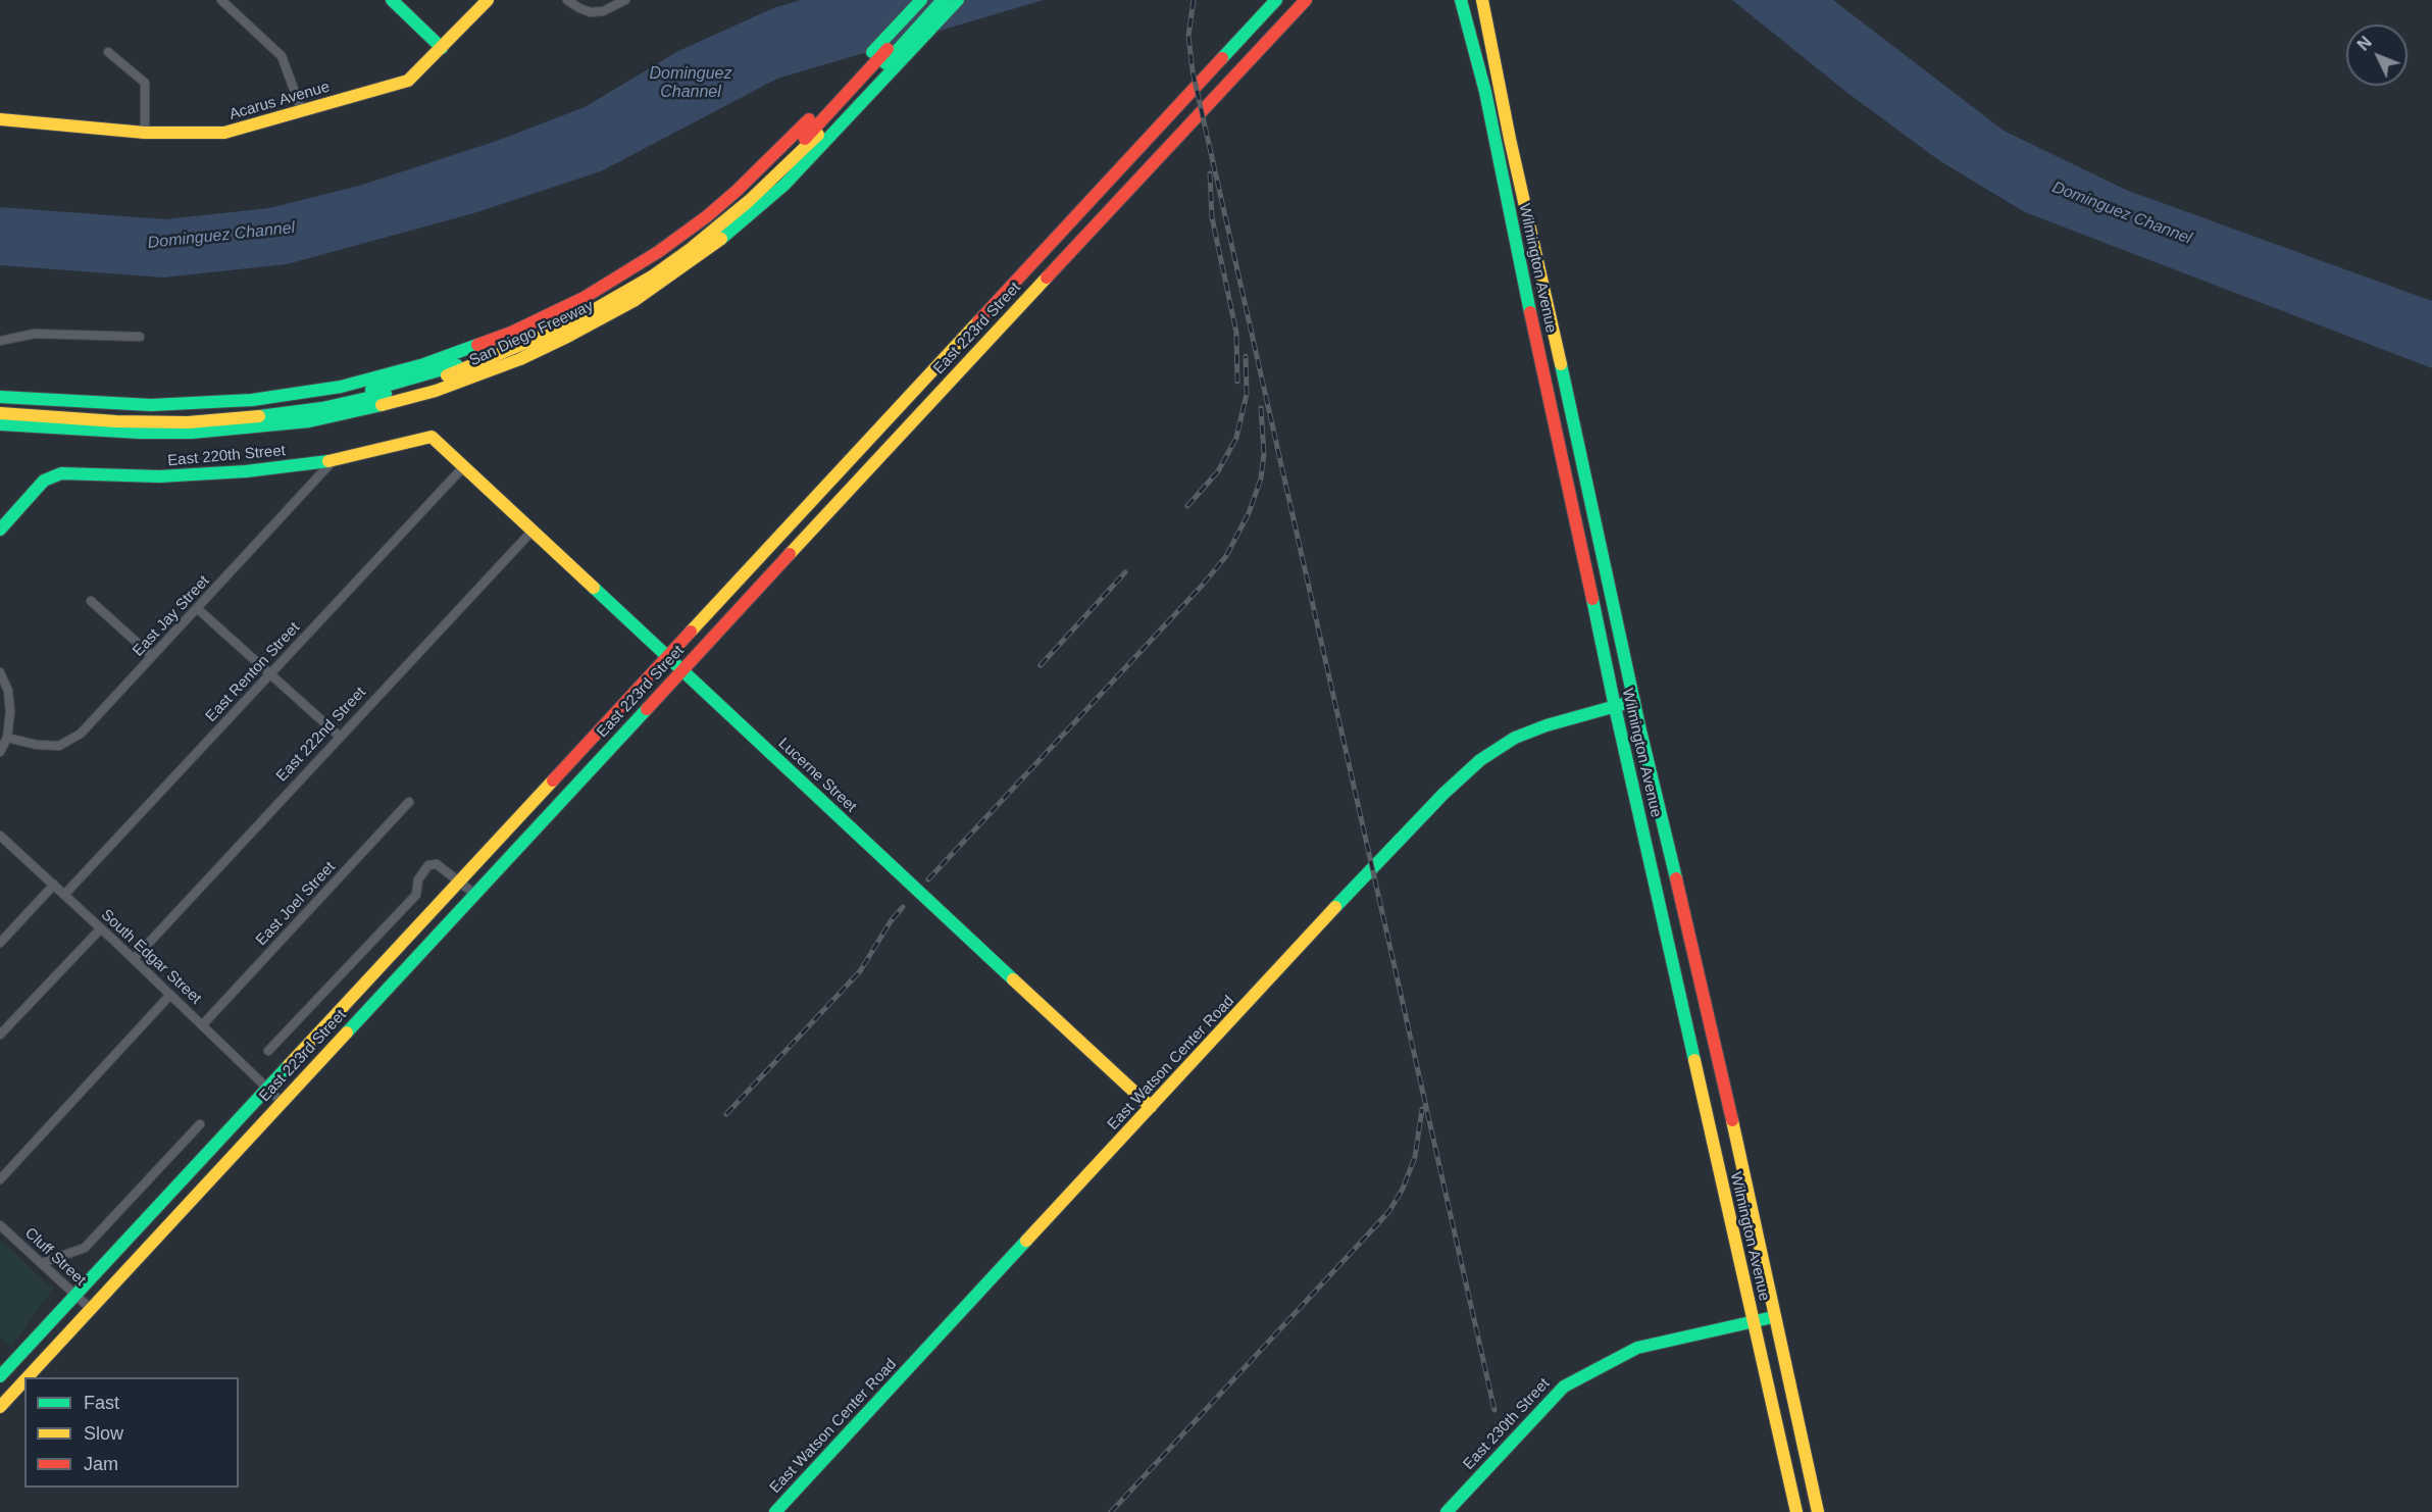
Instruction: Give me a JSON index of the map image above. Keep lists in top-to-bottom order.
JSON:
{
  "streets": {
    "main road": [
      "Acarus Avenue",
      "Wilmington Avenue",
      "East 223rd Street",
      "San Diego Freeway",
      "East 220th Street",
      "Lucerne Street",
      "East Watson Center Road",
      "East 230th Street"
    ],
    "street": [
      "East Jay Street",
      "East Renton Street",
      "East 222nd Street",
      "East Joel Street",
      "South Edgar Street",
      "Cluff Street"
    ]
  },
  "crossings": [
    ["Wilmington Avenue", "East Watson Center Road"],
    ["Wilmington Avenue", "East 230th Street"],
    ["East 223rd Street", "Lucerne Street"],
    ["East 223rd Street", "South Edgar Street"],
    ["East 223rd Street", "Cluff Street"],
    ["East 220th Street", "East Jay Street"],
    ["East 220th Street", "East Renton Street"],
    ["East 220th Street", "Lucerne Street"],
    ["East Renton Street", "Lucerne Street"],
    ["East Renton Street", "South Edgar Street"],
    ["East 222nd Street", "Lucerne Street"],
    ["East 222nd Street", "South Edgar Street"],
    ["Lucerne Street", "East Watson Center Road"],
    ["East Joel Street", "South Edgar Street"]
  ],
  "water": ["Dominguez Channel"],
  "legend": ["Fast", "Slow", "Jam"],
  "north": "top left"
}
